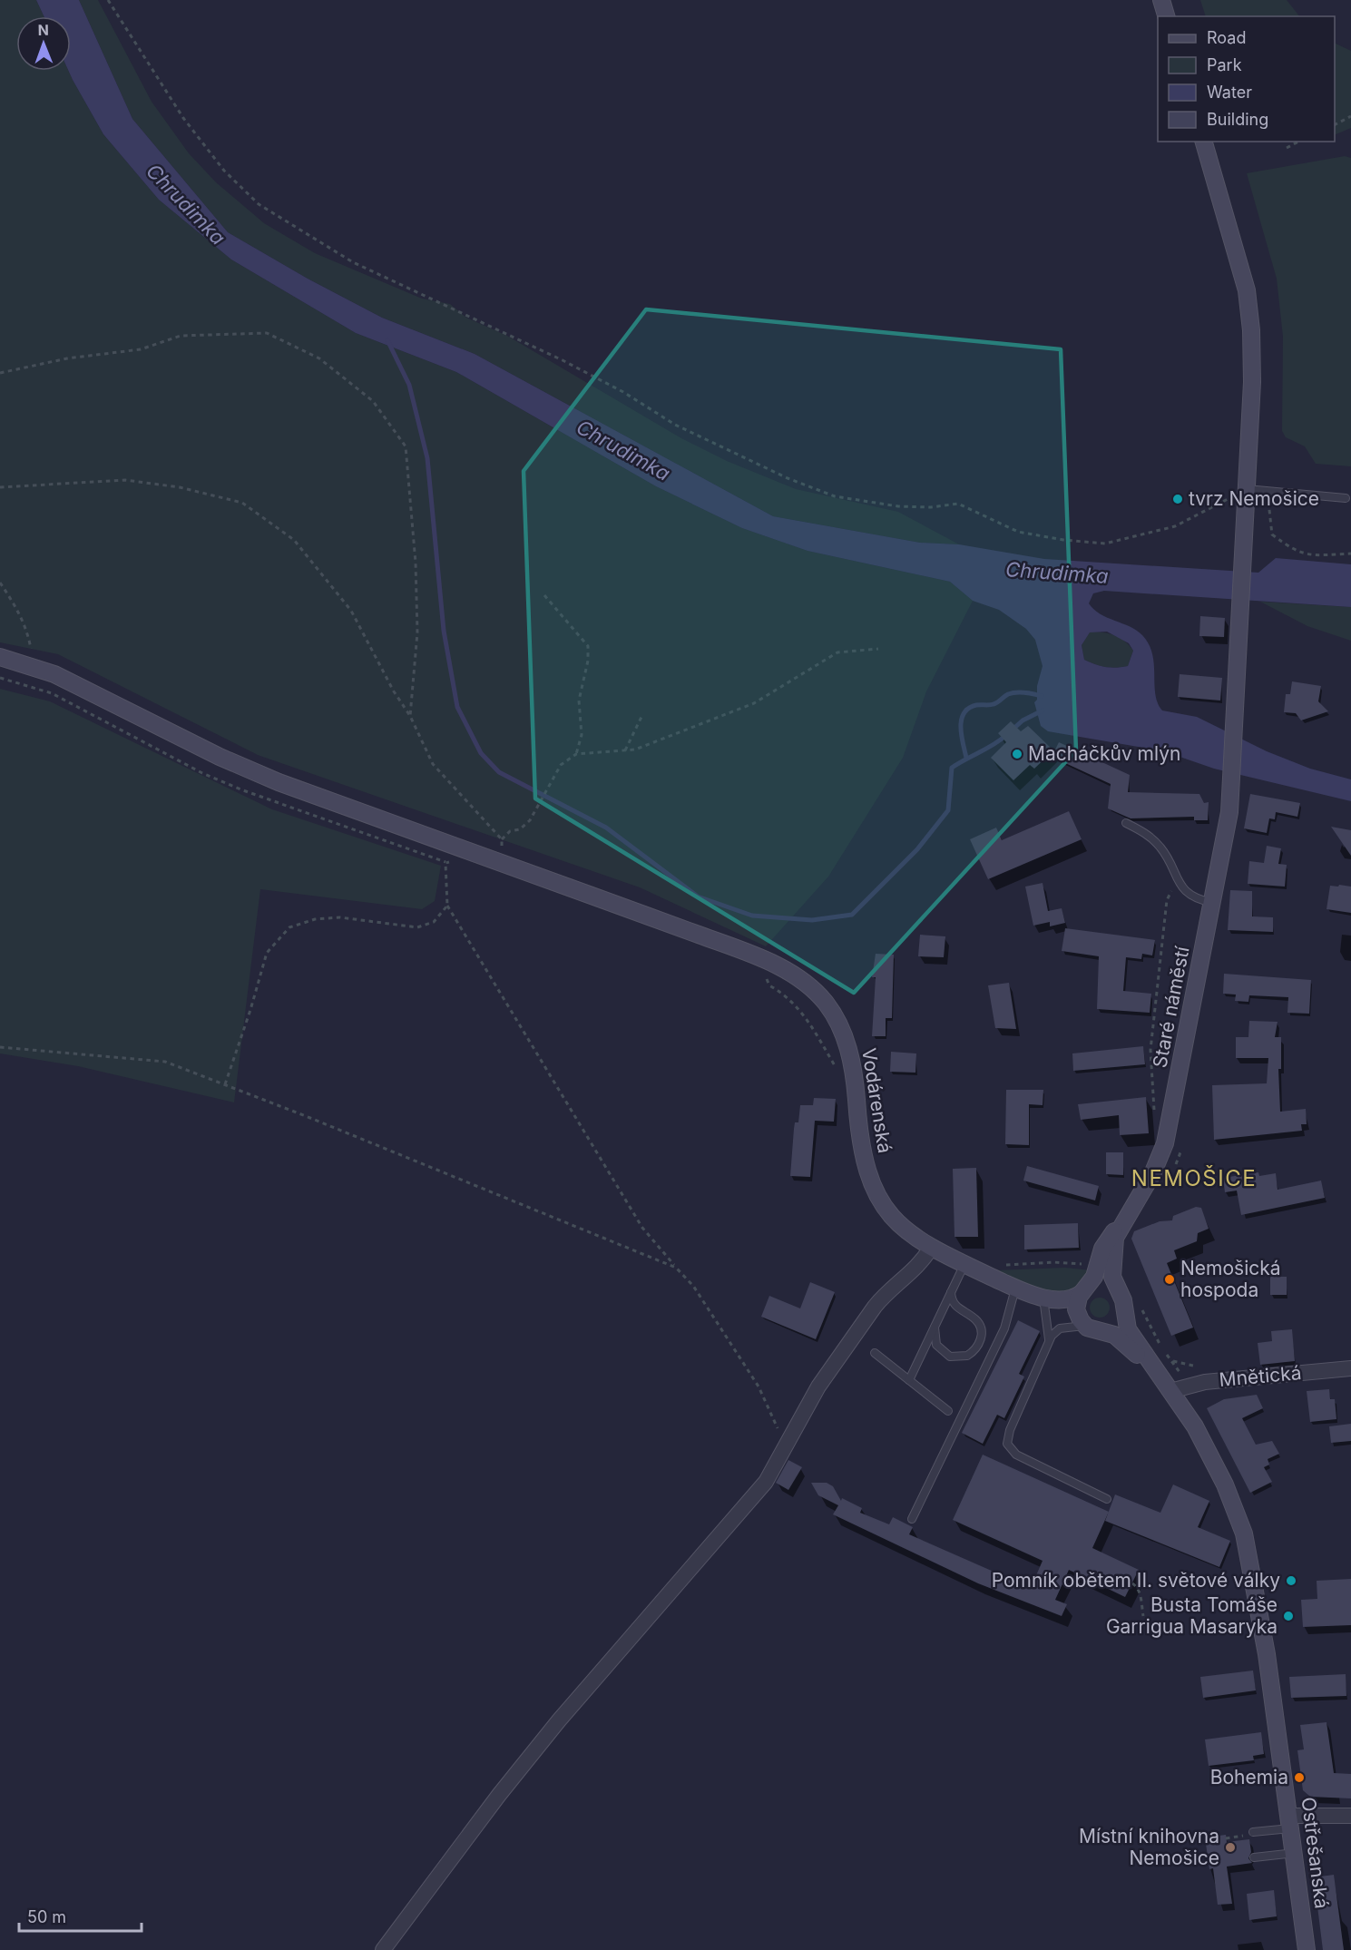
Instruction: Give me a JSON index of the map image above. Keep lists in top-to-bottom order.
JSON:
{
  "streets": {
    "street": [
      "Staré náměstí",
      "Vodárenská",
      "Mnětická",
      "Ostřešanská"
    ]
  },
  "crossings": [
    ["Staré náměstí", "Vodárenská"],
    ["Staré náměstí", "Mnětická"],
    ["Staré náměstí", "Ostřešanská"],
    ["Mnětická", "Ostřešanská"]
  ],
  "districts": ["NEMOŠICE"],
  "water": ["Chrudimka"],
  "places": [
    "tvrz Nemošice",
    "Macháčkův mlýn",
    "Nemošická hospoda",
    "Pomník obětem II. světové války",
    "Busta Tomáše Garrigua Masaryka",
    "Bohemia",
    "Místní knihovna Nemošice"
  ],
  "legend": [
    "Road",
    "Park",
    "Water",
    "Building"
  ],
  "scale_bar": "50 m",
  "north": "top"
}
